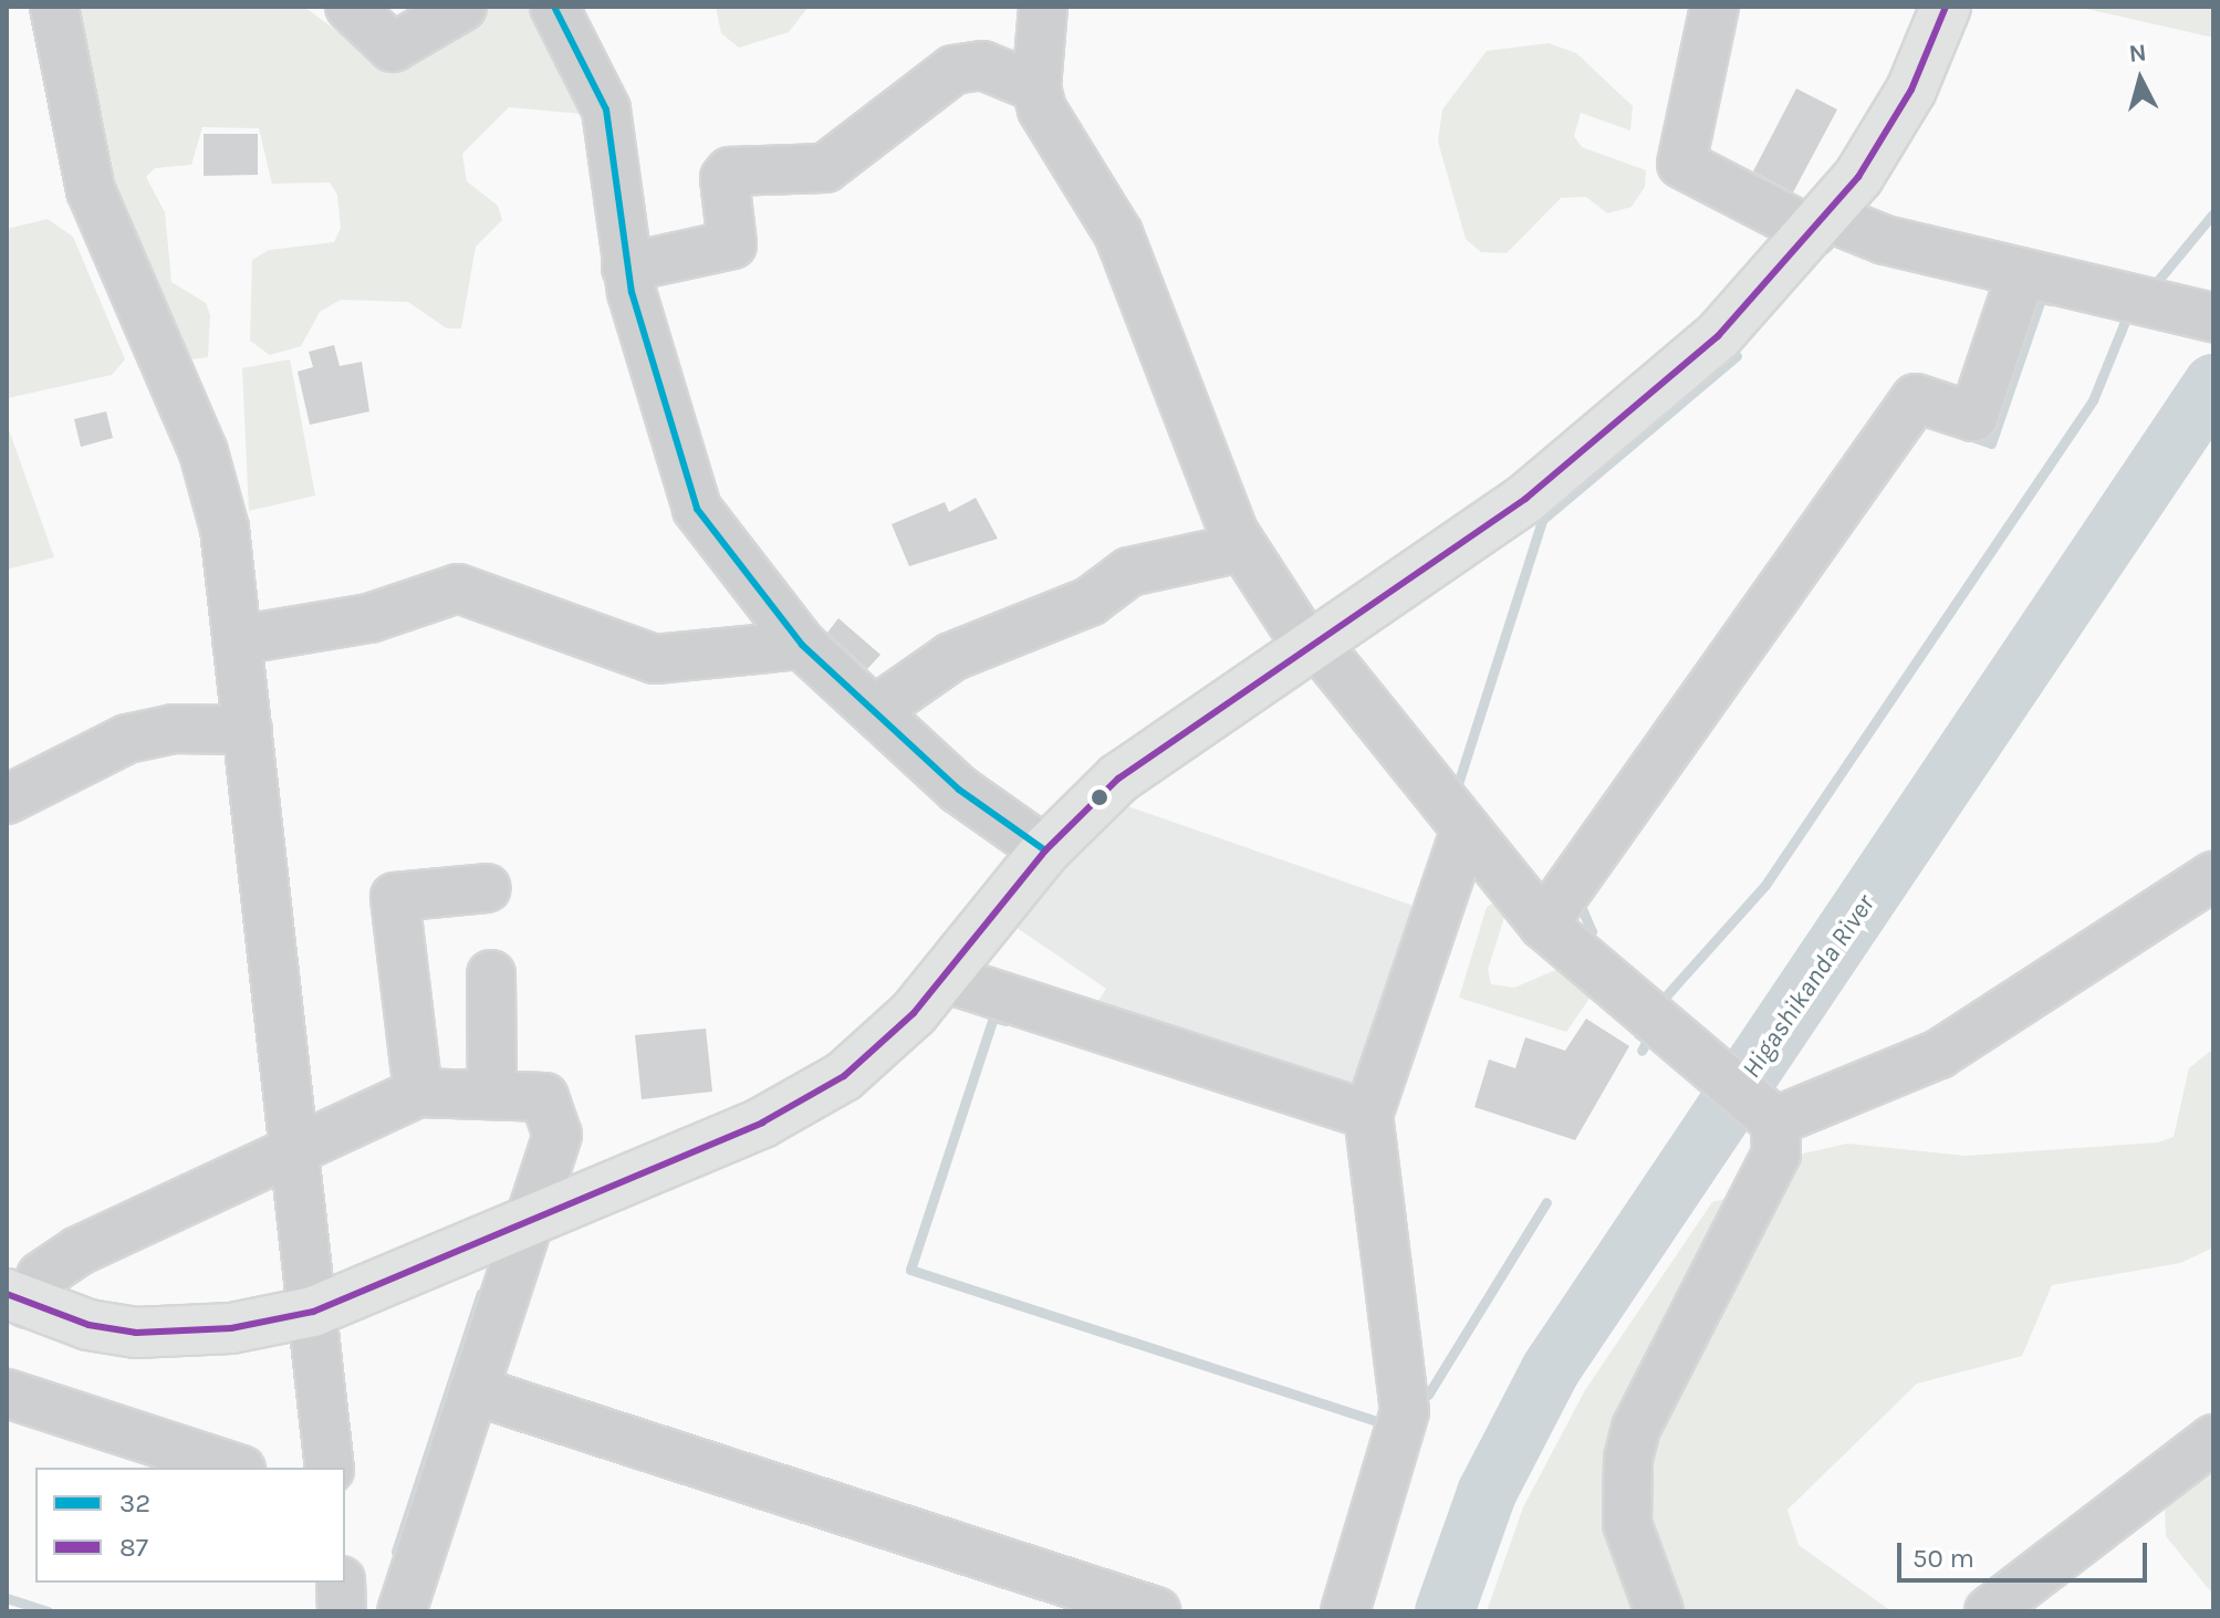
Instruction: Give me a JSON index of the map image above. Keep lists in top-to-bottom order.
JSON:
{
  "water": ["Higashikanda River"],
  "lines": ["transit line 32", "transit line 87"],
  "legend": ["32", "87"],
  "scale_bar": "50 m",
  "north": "top"
}
